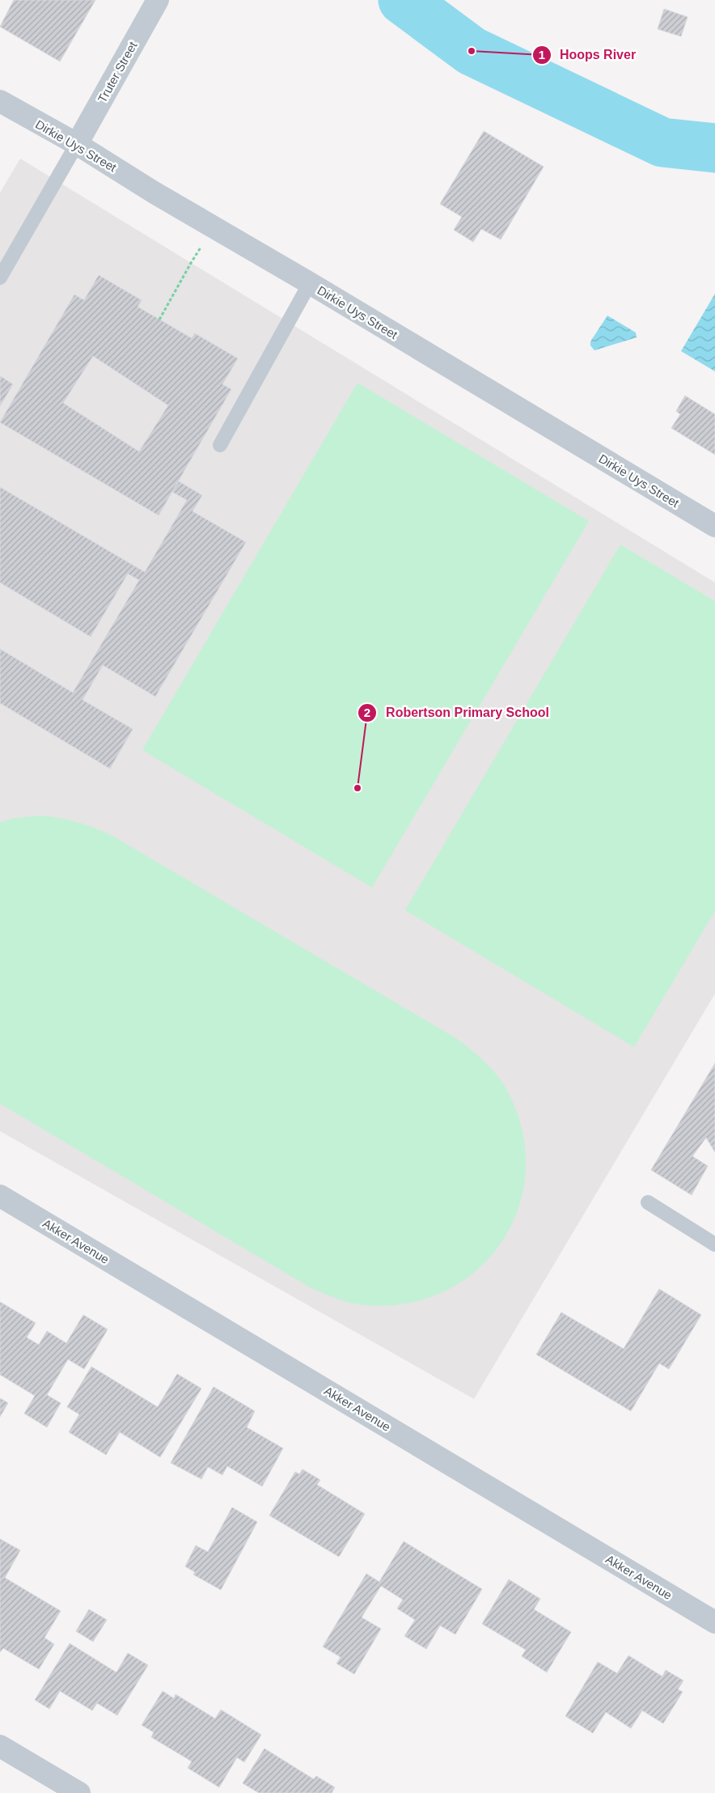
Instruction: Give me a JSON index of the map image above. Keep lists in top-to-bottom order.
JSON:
{
  "streets": {
    "street": ["Truter Street", "Dirkie Uys Street", "Akker Avenue"]
  },
  "crossings": [
    ["Truter Street", "Dirkie Uys Street"]
  ],
  "places": ["Hoops River", "Robertson Primary School"]
}
